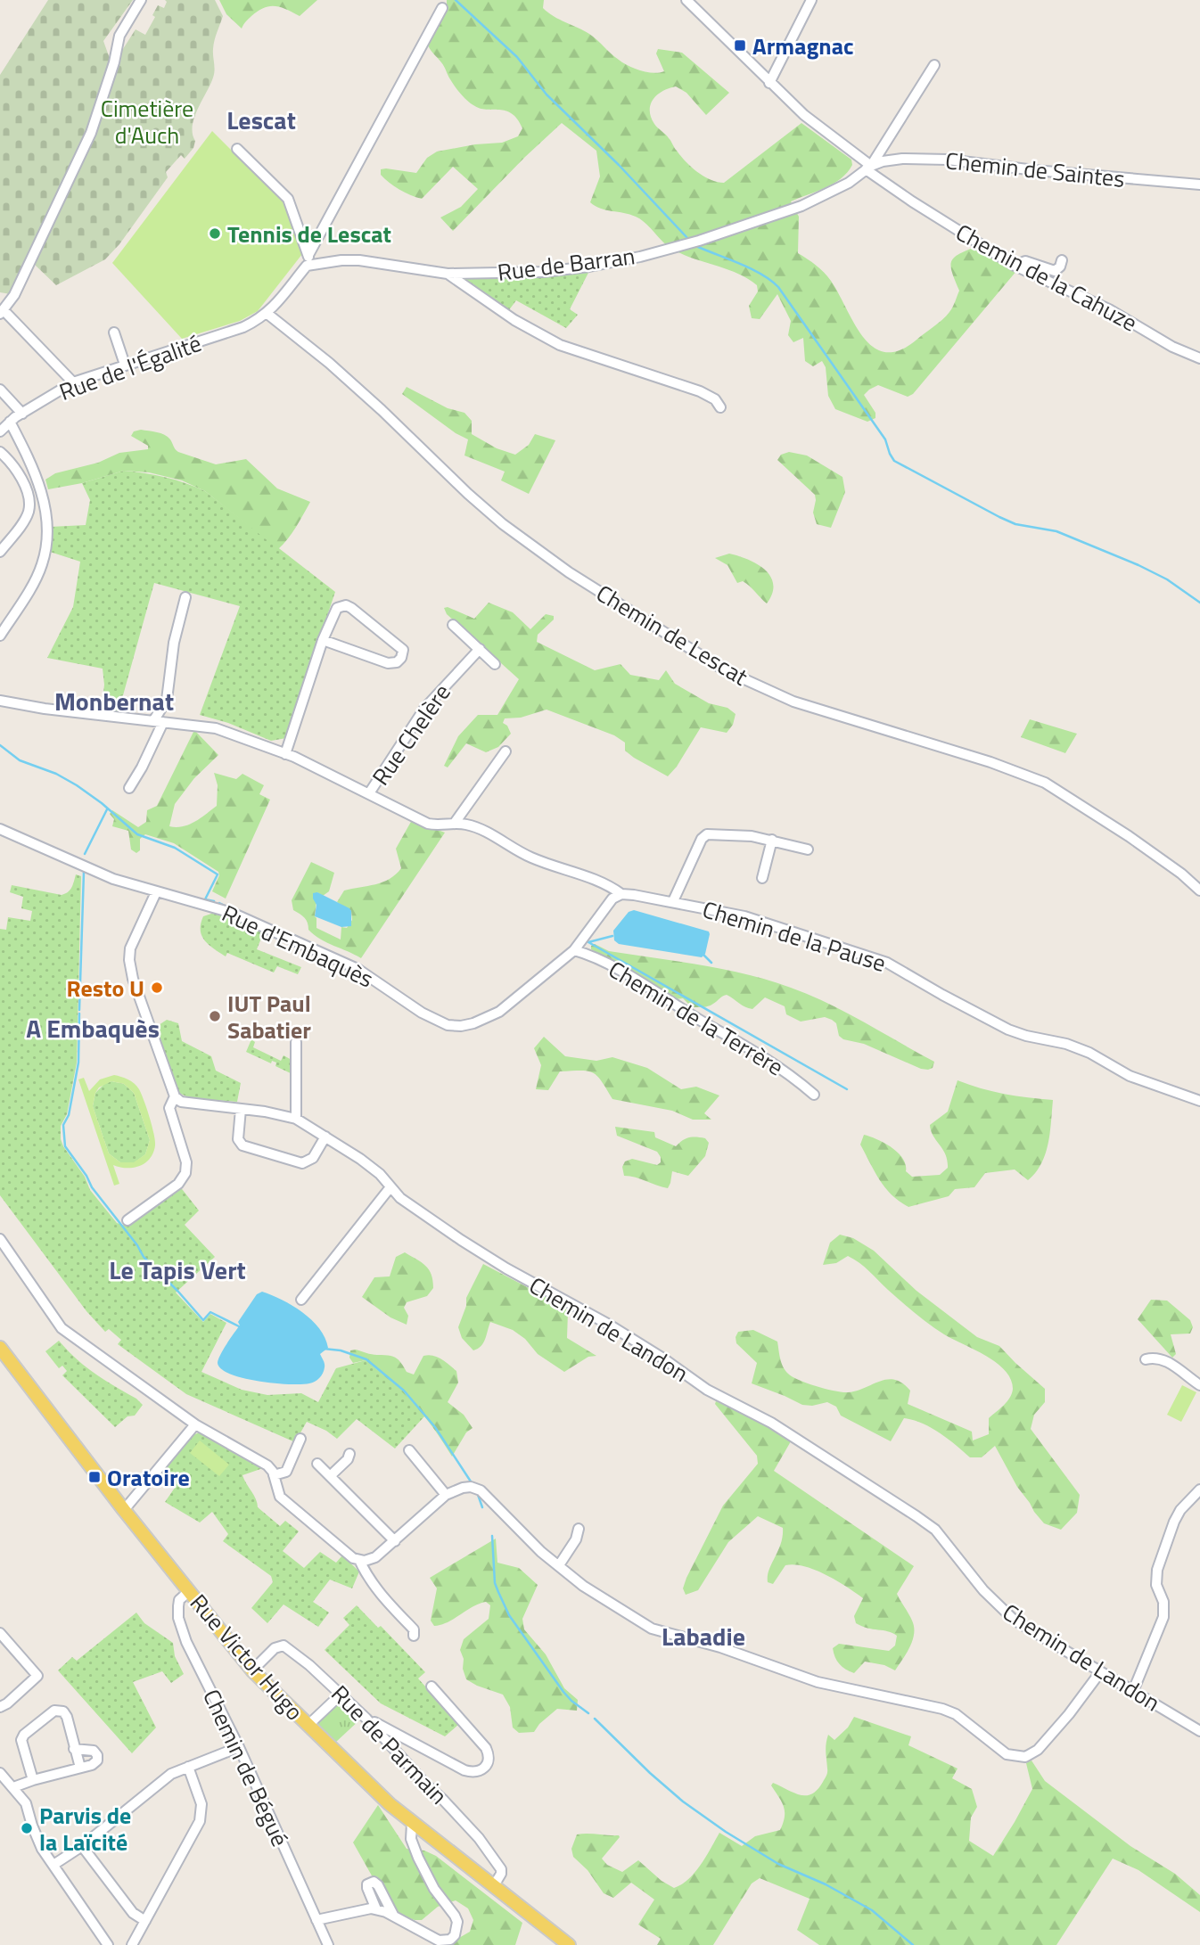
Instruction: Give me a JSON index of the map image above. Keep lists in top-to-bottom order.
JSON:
{
  "streets": {
    "main road": ["Rue Victor Hugo"],
    "street": [
      "Chemin de Saintes",
      "Rue de Barran",
      "Chemin de la Cahuze",
      "Rue de l'Égalité",
      "Chemin de Lescat",
      "Rue Chelère",
      "Chemin de la Pause",
      "Rue d'Embaquès",
      "Chemin de la Terrère",
      "Chemin de Landon",
      "Rue de Parmain",
      "Chemin de Bégué"
    ]
  },
  "crossings": [
    ["Chemin de Saintes", "Rue de Barran"],
    ["Chemin de Saintes", "Chemin de la Cahuze"],
    ["Rue de Barran", "Chemin de la Cahuze"],
    ["Rue de l'Égalité", "Chemin de Lescat"],
    ["Chemin de la Pause", "Rue d'Embaquès"],
    ["Rue d'Embaquès", "Chemin de la Terrère"],
    ["Rue Victor Hugo", "Rue de Parmain"],
    ["Rue Victor Hugo", "Chemin de Bégué"]
  ],
  "districts": [
    "Lescat",
    "Monbernat",
    "A Embaquès",
    "Le Tapis Vert",
    "Labadie"
  ],
  "parks": ["Cimetière d'Auch"],
  "places": {
    "transit": ["Armagnac", "Oratoire"],
    "other": [
      "Tennis de Lescat",
      "Resto U",
      "IUT Paul Sabatier",
      "Parvis de la Laïcité"
    ]
  }
}
